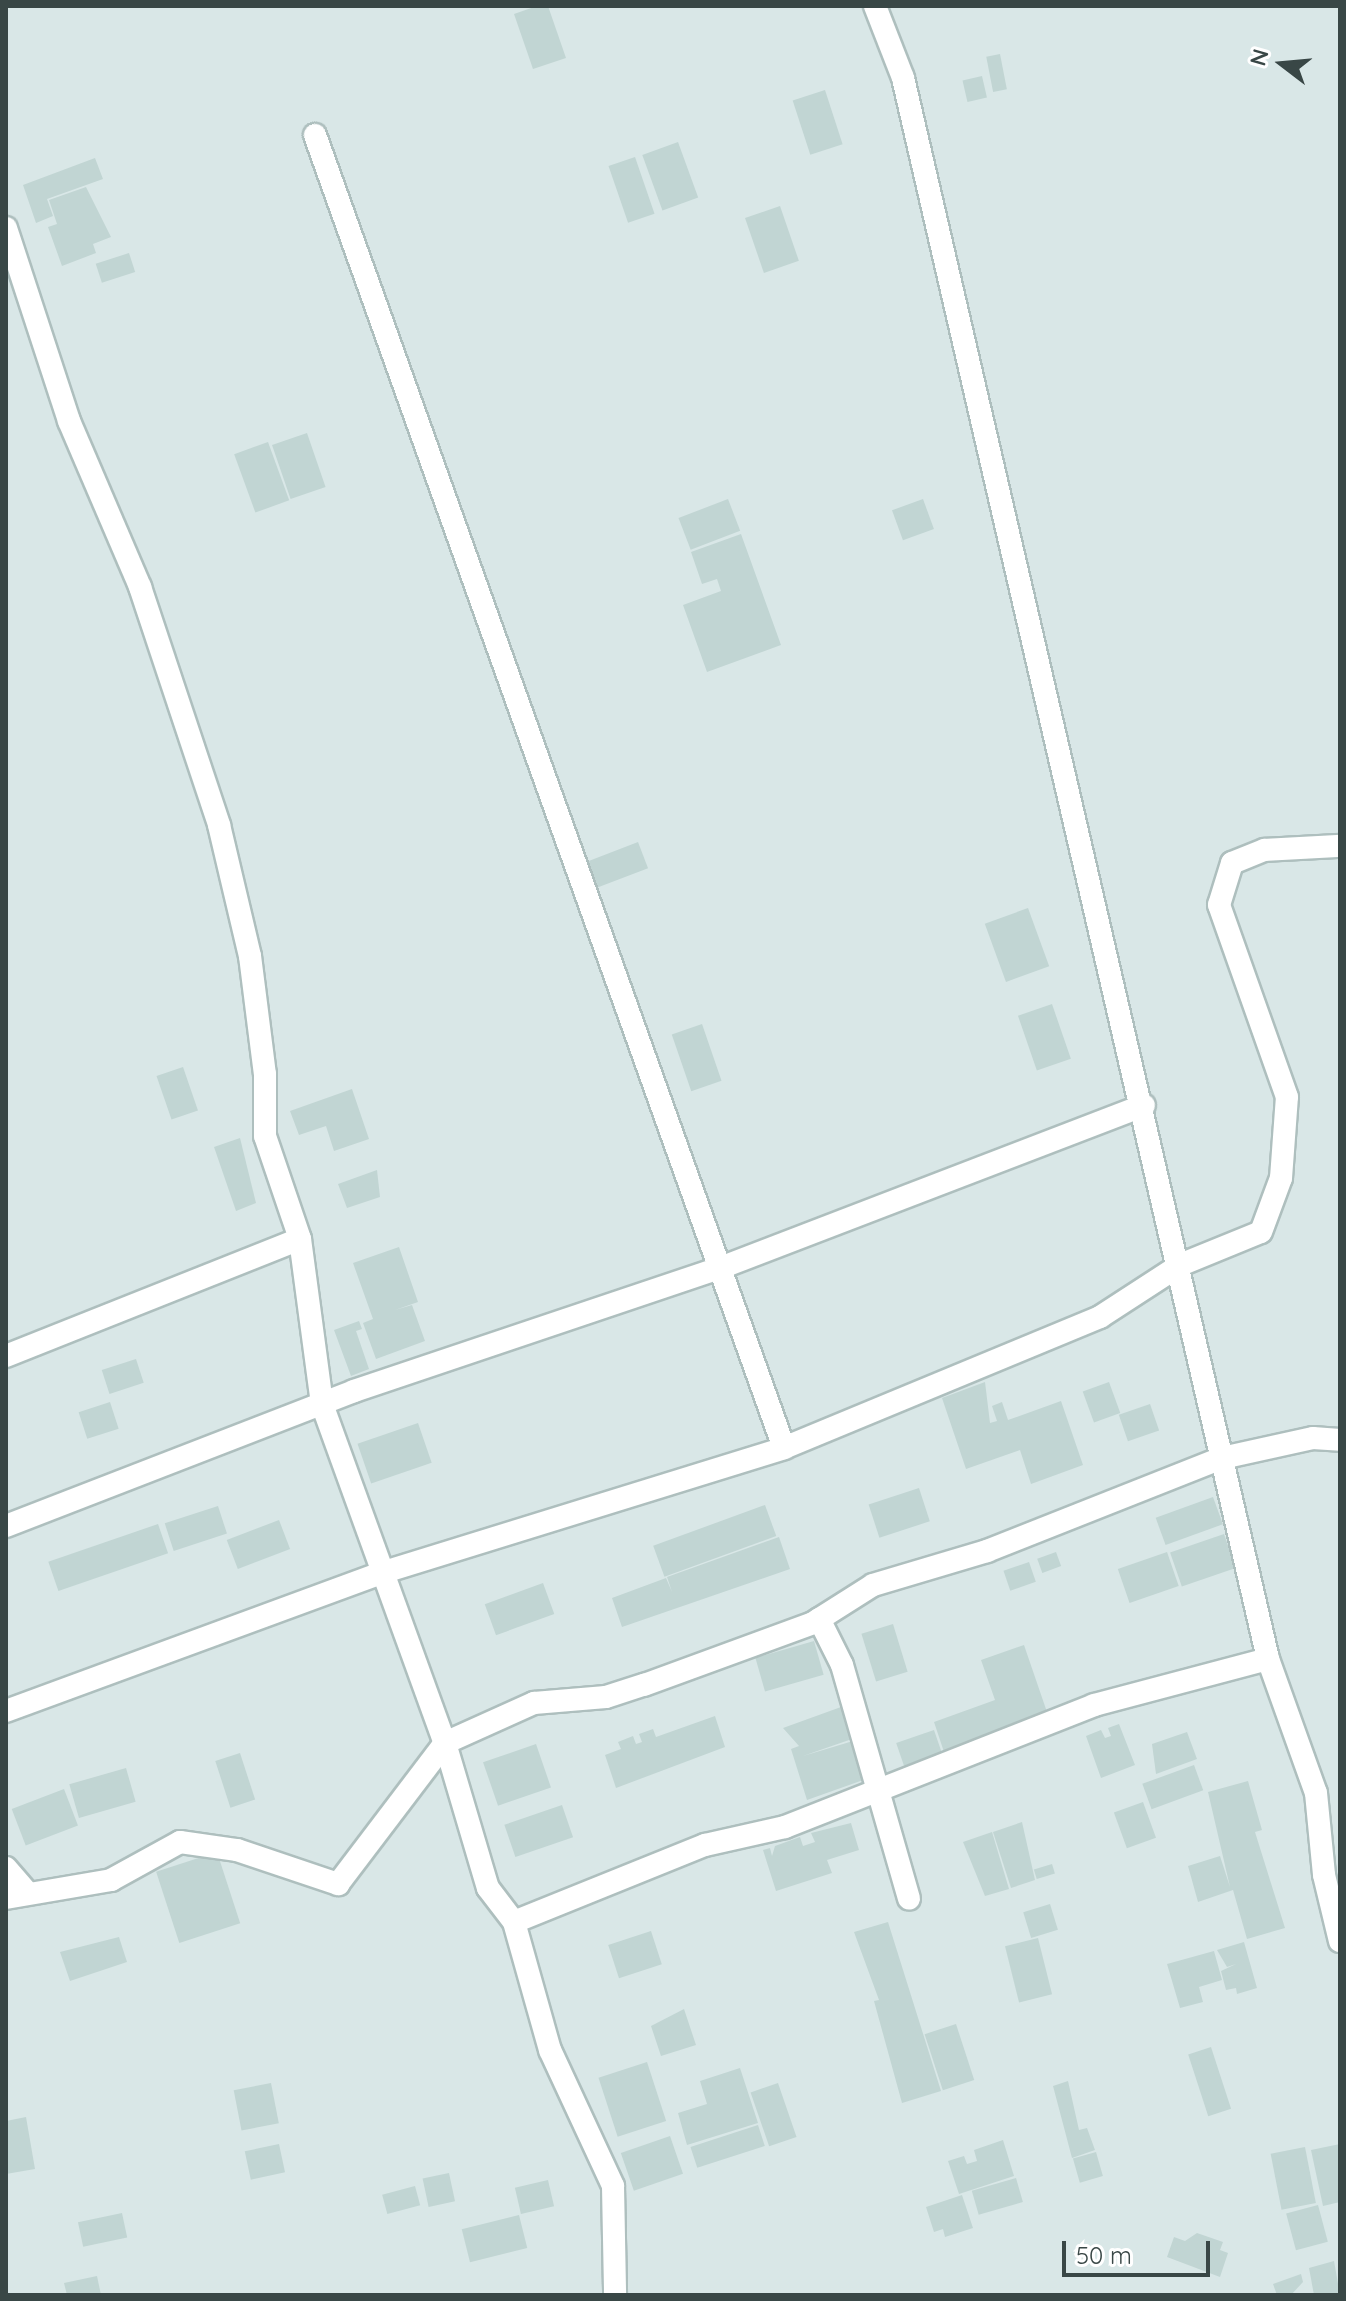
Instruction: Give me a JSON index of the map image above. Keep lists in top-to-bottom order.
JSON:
{
  "scale_bar": "50 m",
  "north": "left"
}
